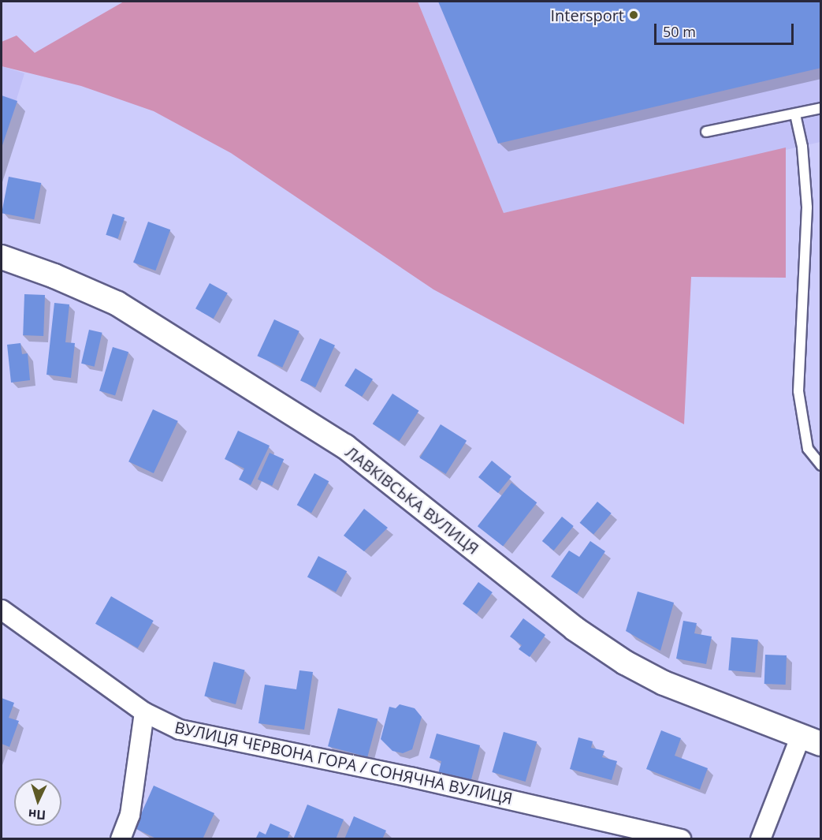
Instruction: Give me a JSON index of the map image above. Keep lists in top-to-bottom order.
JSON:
{
  "streets": {
    "street": ["ЛАВКІВСЬКА ВУЛИЦЯ", "ВУЛИЦЯ ЧЕРВОНА ГОРА / СОНЯЧНА ВУЛИЦЯ"]
  },
  "places": ["Intersport"],
  "scale_bar": "50 m",
  "north": "bottom"
}
